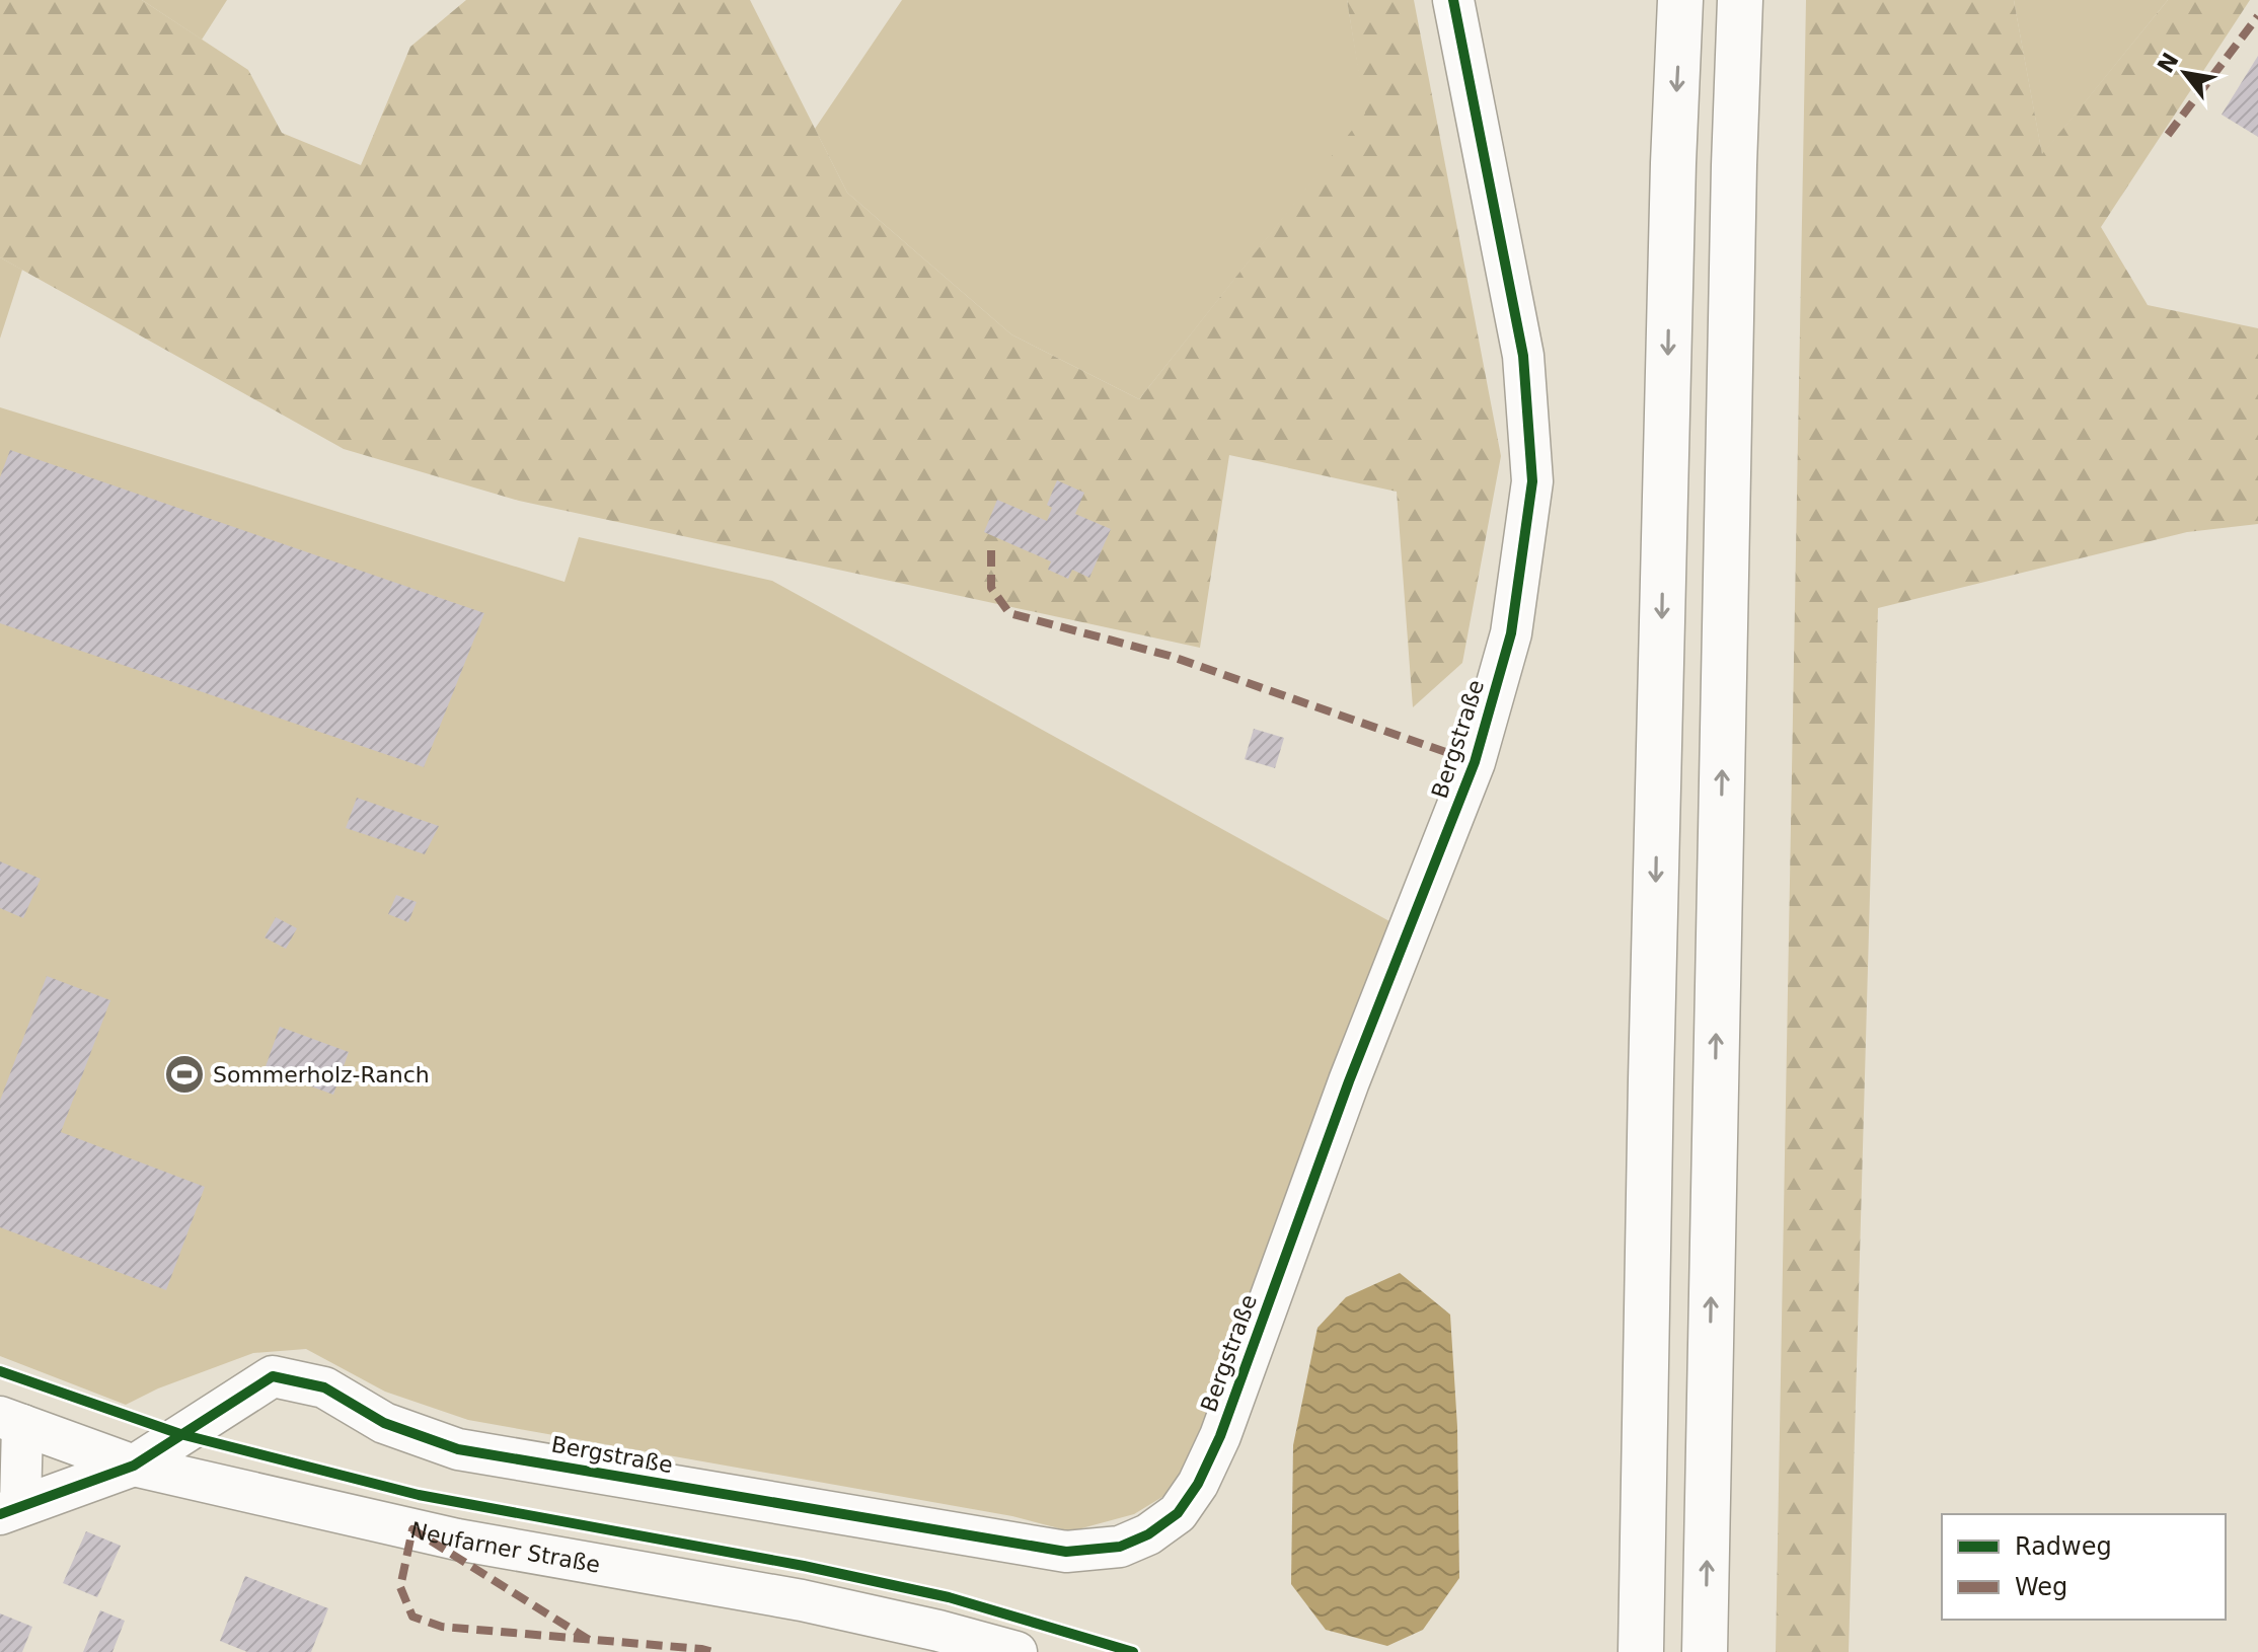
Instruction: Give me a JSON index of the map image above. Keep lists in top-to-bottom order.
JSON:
{
  "streets": {
    "street": ["Bergstraße", "Neufarner Straße"]
  },
  "crossings": [
    ["Bergstraße", "Neufarner Straße"]
  ],
  "places": {
    "sports": ["Sommerholz-Ranch"]
  },
  "legend": ["Radweg", "Weg"],
  "north": "top left"
}
